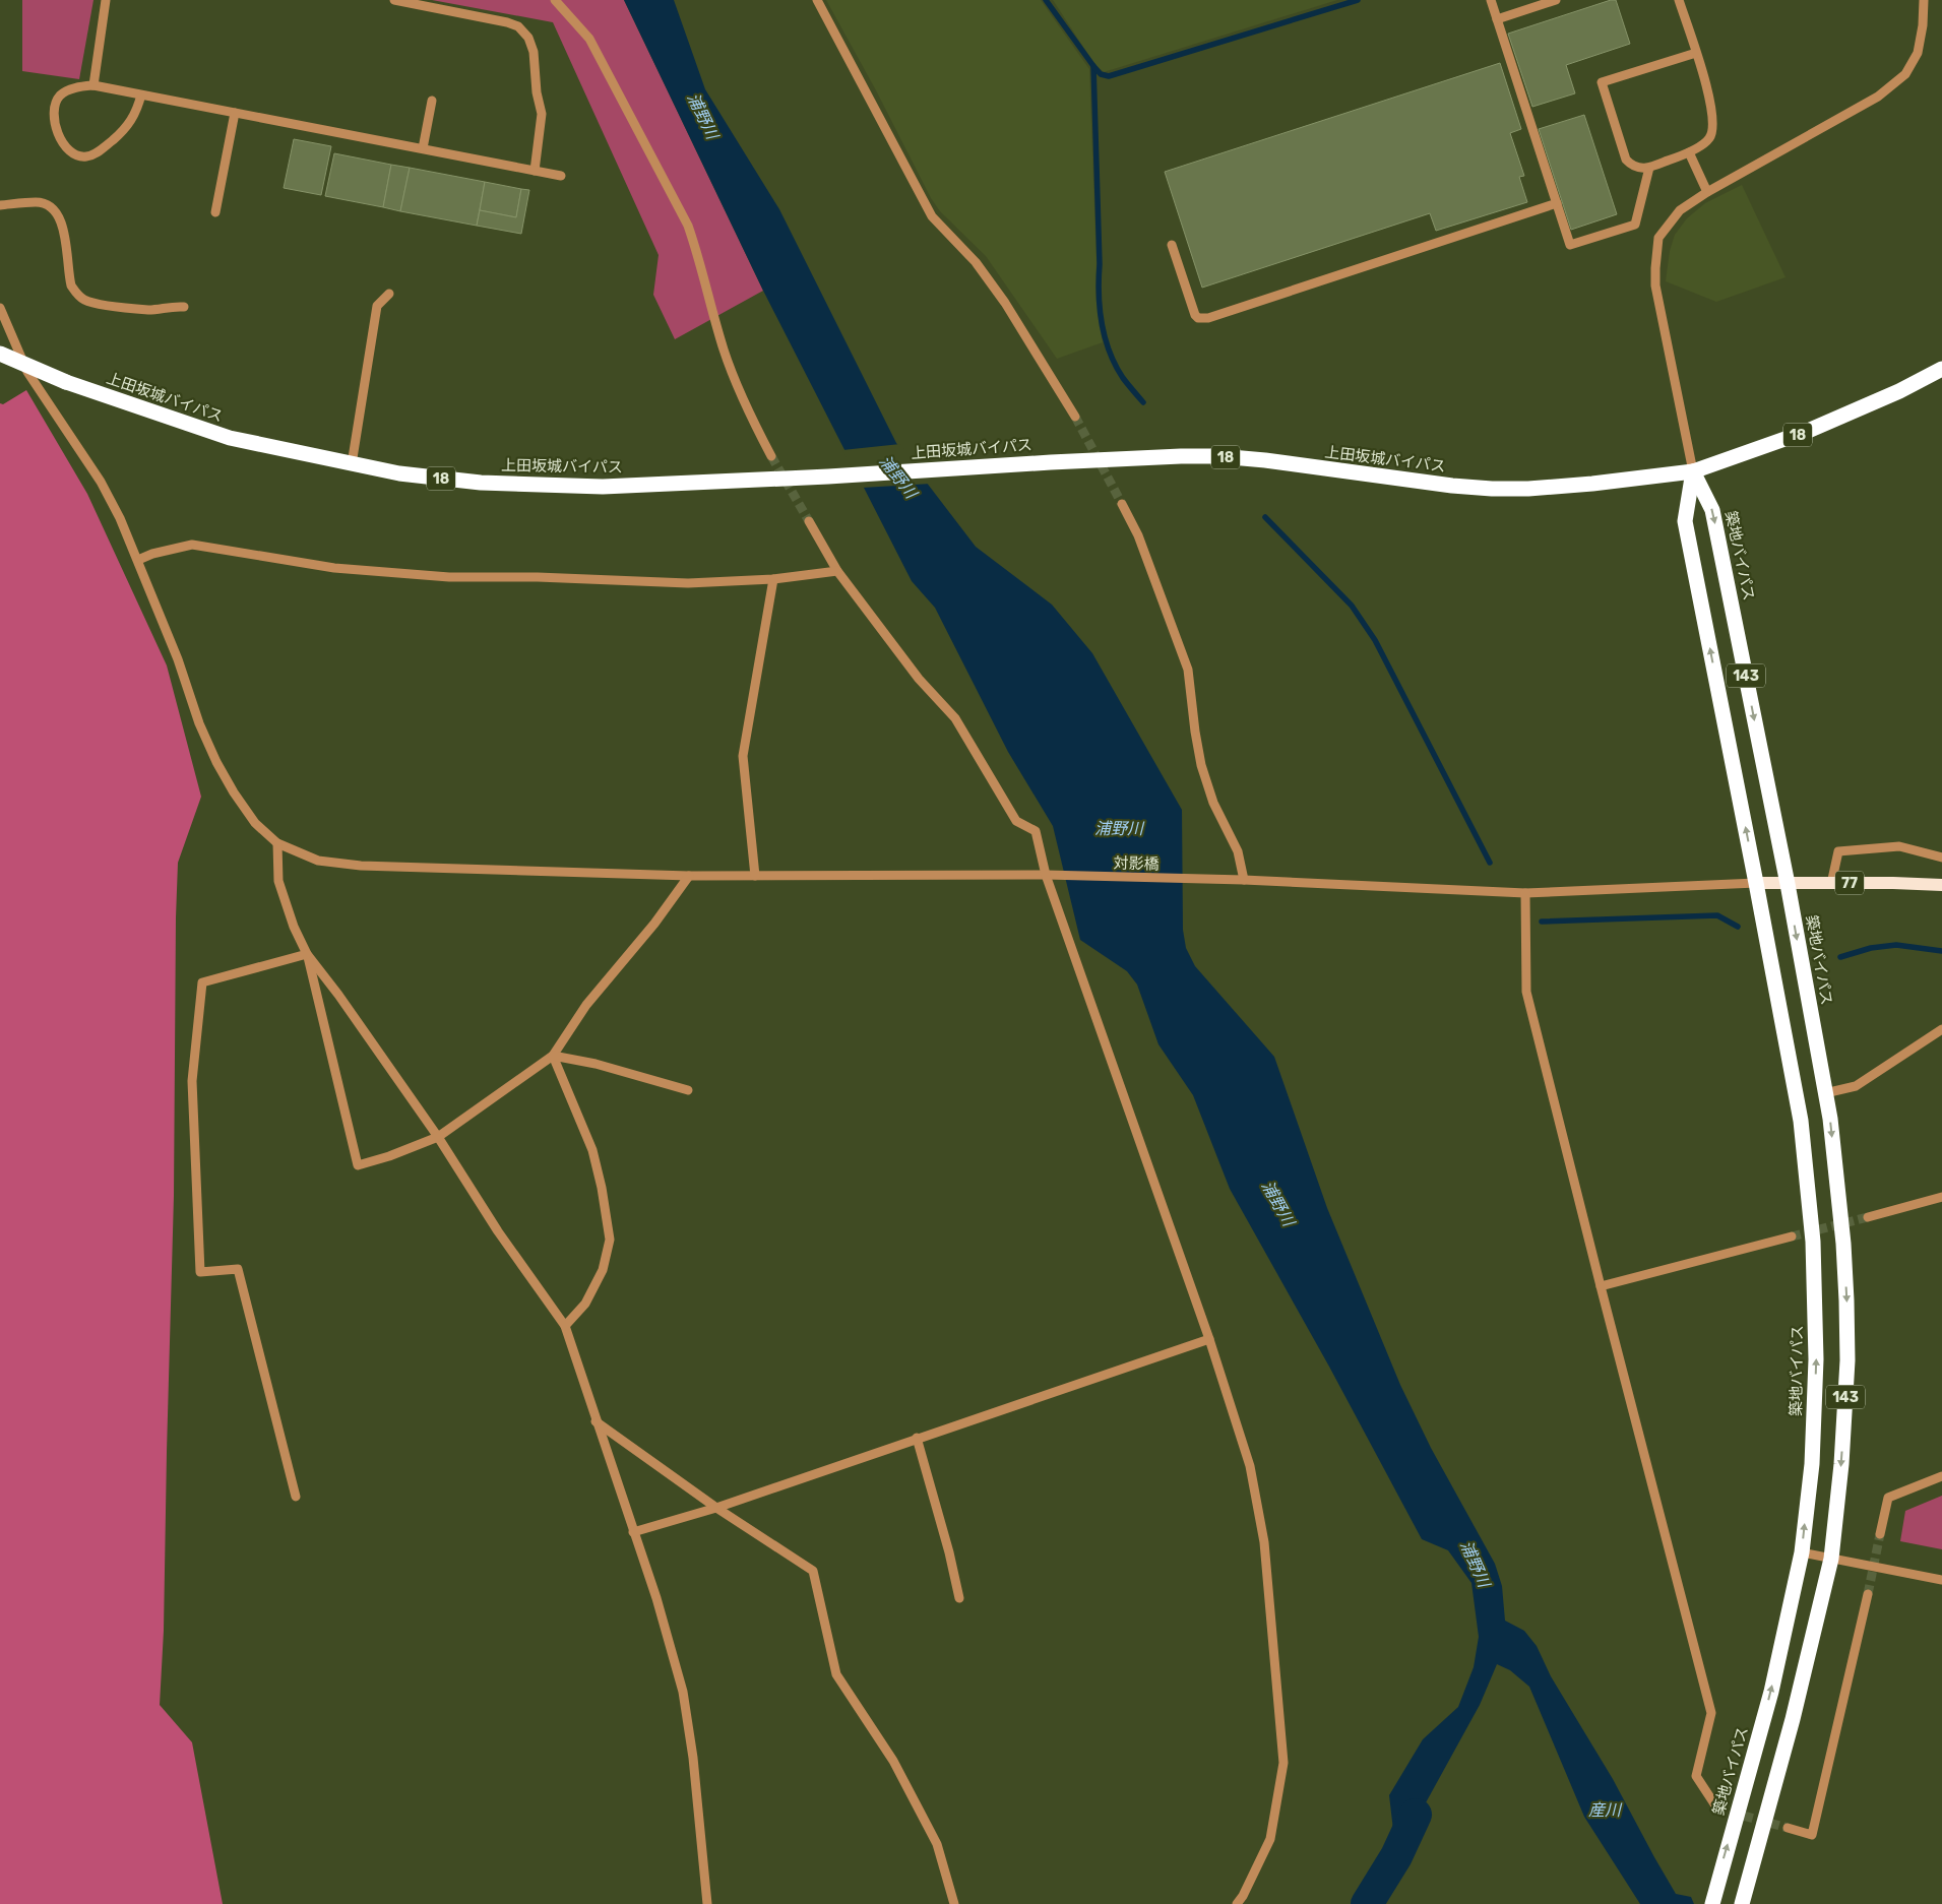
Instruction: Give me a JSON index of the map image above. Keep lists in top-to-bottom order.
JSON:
{
  "streets": {
    "highway": [
      "上田坂城バイパス",
      "18",
      "築地バイパス",
      "143"
    ],
    "main road": ["77"],
    "street": ["対影橋"]
  },
  "crossings": [
    ["上田坂城バイパス", "築地バイパス"],
    ["築地バイパス", "対影橋"],
    ["築地バイパス", "77"],
    ["対影橋", "77"]
  ],
  "water": ["浦野川", "産川"]
}
